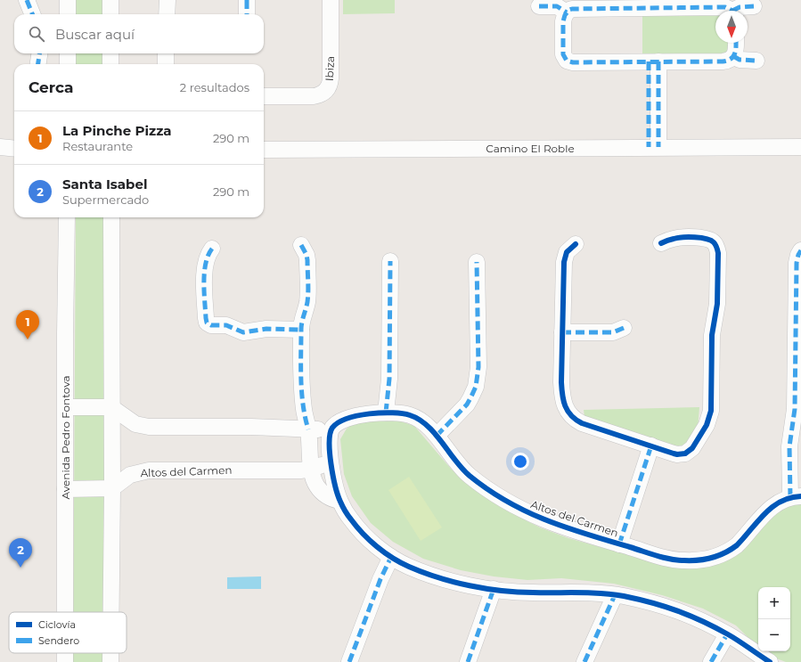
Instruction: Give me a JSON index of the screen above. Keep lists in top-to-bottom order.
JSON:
{
  "streets": {
    "street": [
      "Ibiza",
      "Camino El Roble",
      "Avenida Pedro Fontova",
      "Altos del Carmen"
    ]
  },
  "legend": ["Ciclovía", "Sendero"],
  "north": "bottom",
  "page": {
    "search": "Buscar aquí",
    "heading": ["Cerca", "2 resultados"],
    "list": [
      {
        "mark": "1",
        "name": "La Pinche Pizza",
        "note": "Restaurante",
        "value": "290 m"
      },
      {
        "mark": "2",
        "name": "Santa Isabel",
        "note": "Supermercado",
        "value": "290 m"
      }
    ],
    "pins": ["1", "2"],
    "map_buttons": ["+", "−"]
  }
}
